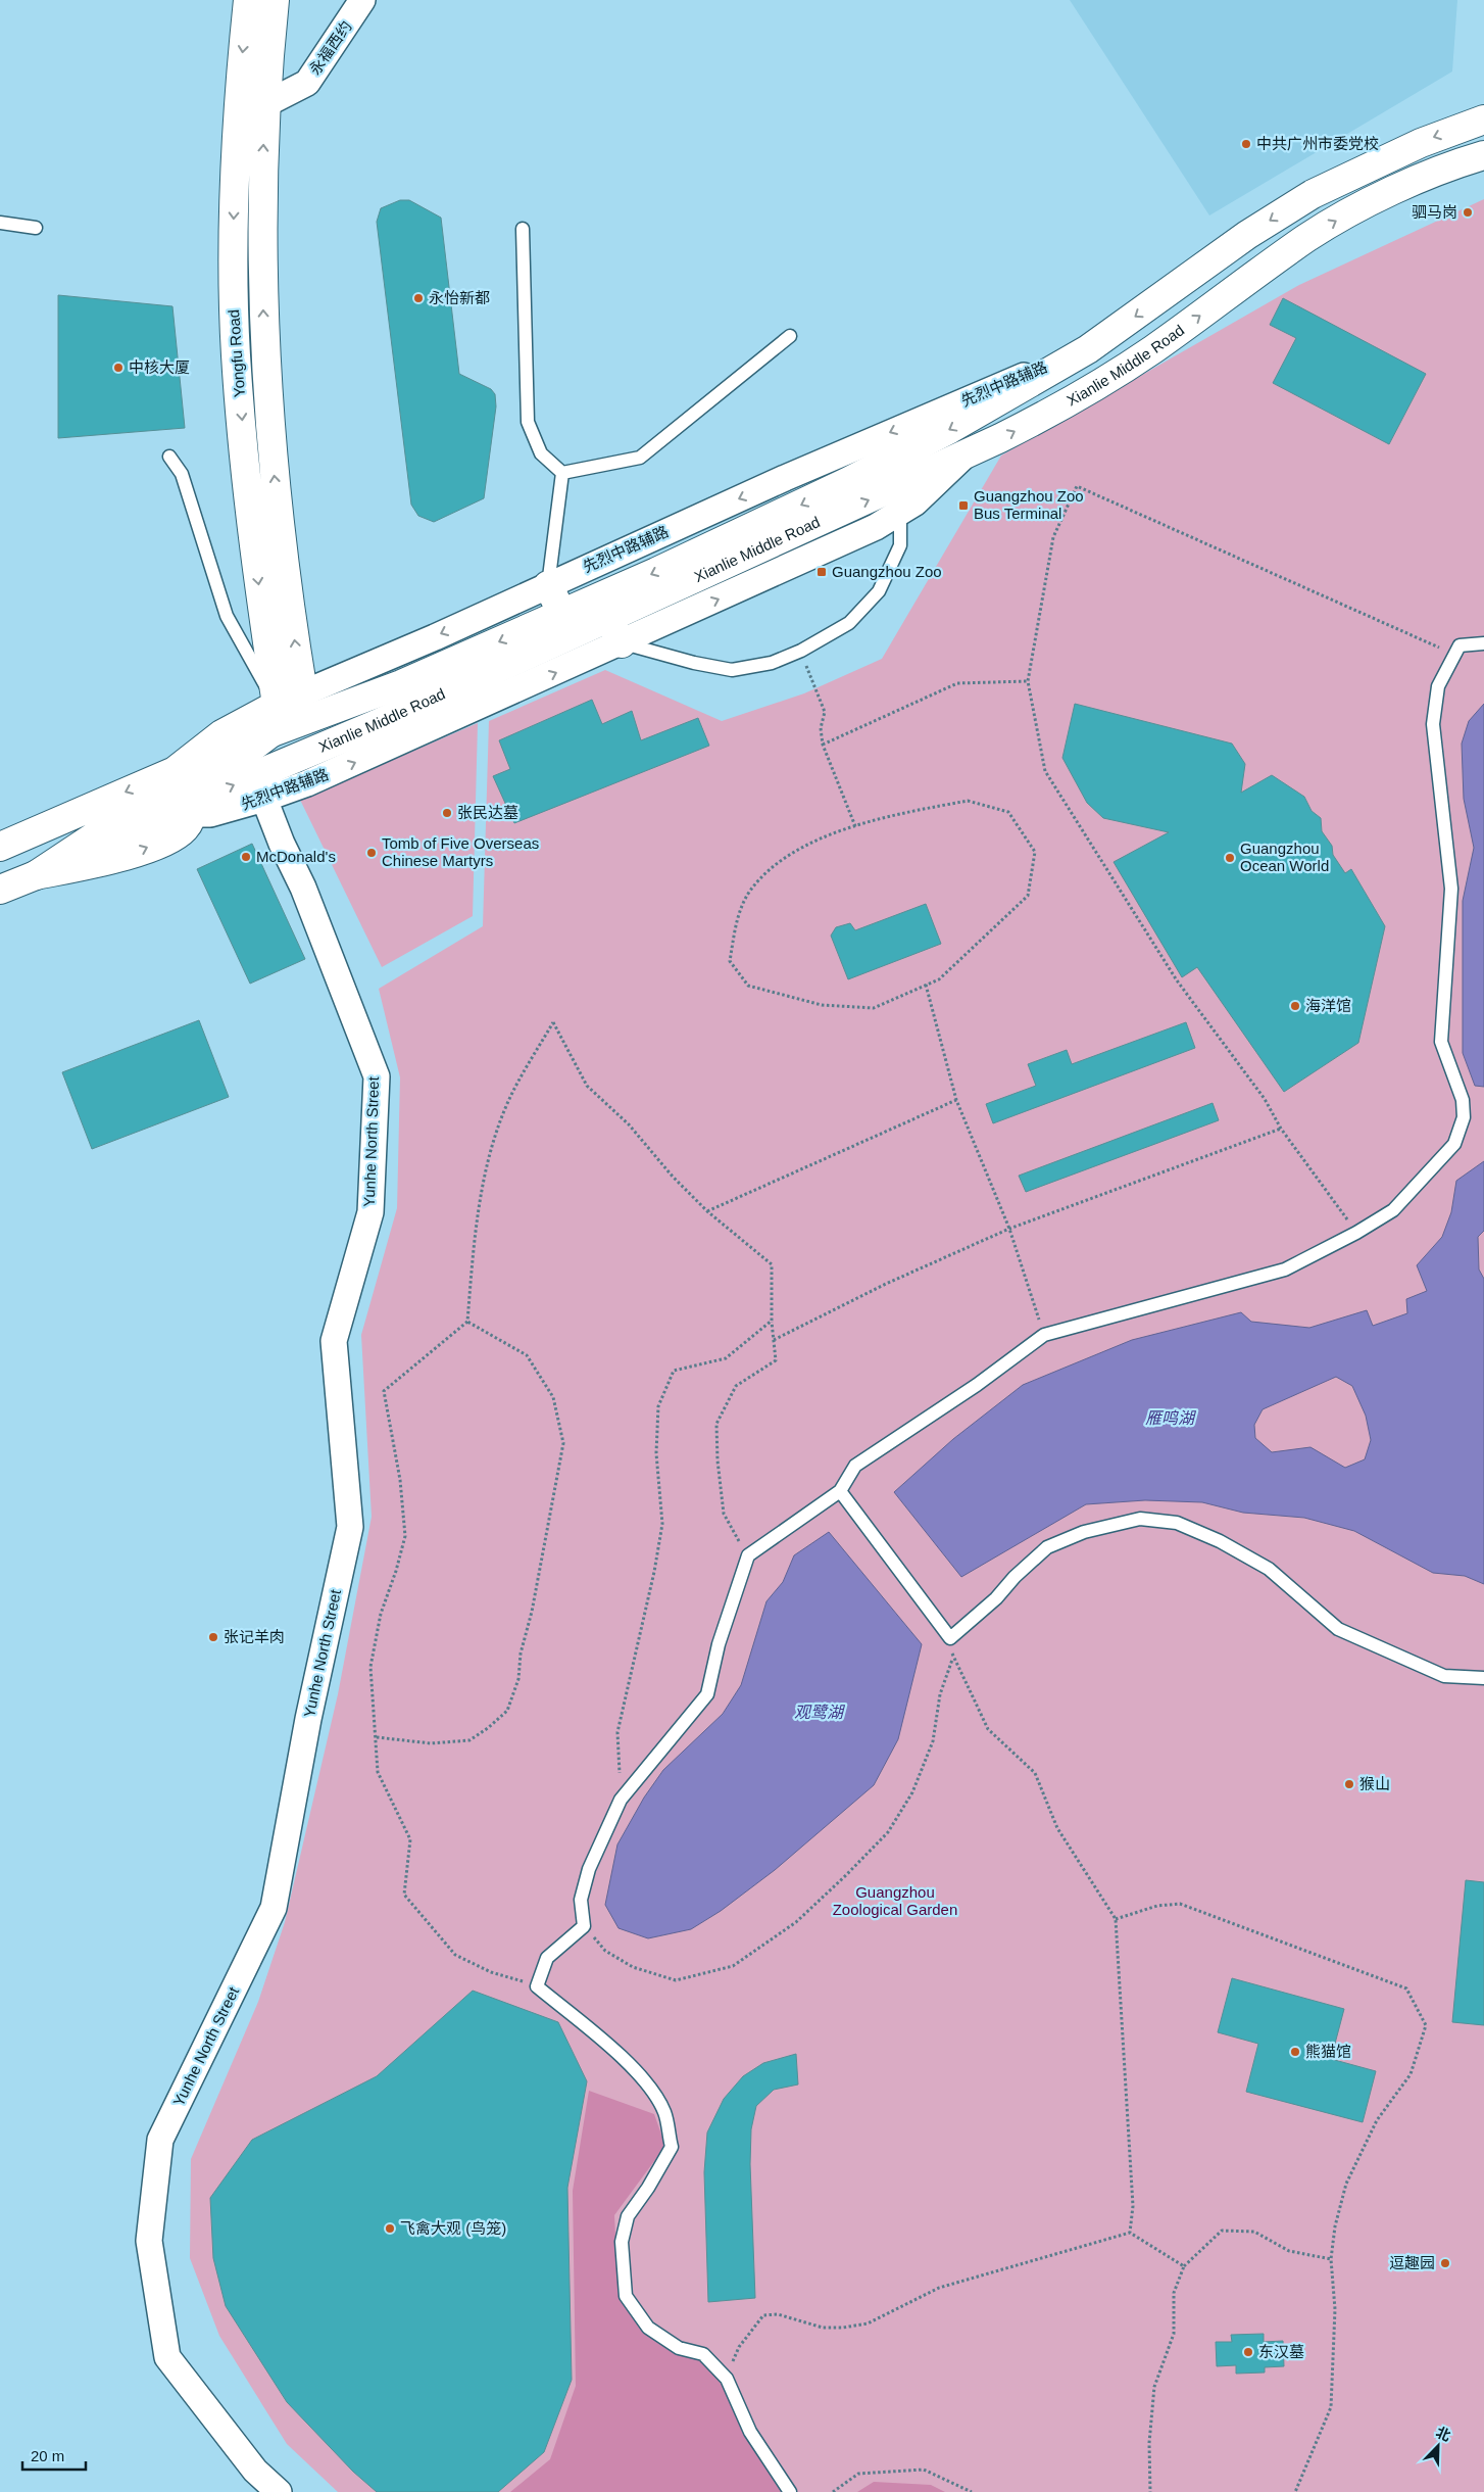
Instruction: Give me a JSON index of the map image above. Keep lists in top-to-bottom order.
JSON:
{
  "streets": {
    "main road": ["Yongfu Road", "Xianlie Middle Road"],
    "street": ["永福西约", "先烈中路辅路", "Yunhe North Street"]
  },
  "crossings": [
    ["永福西约", "Yongfu Road"],
    ["Yongfu Road", "Xianlie Middle Road"],
    ["Yongfu Road", "先烈中路辅路"],
    ["Xianlie Middle Road", "先烈中路辅路"],
    ["Xianlie Middle Road", "Yunhe North Street"],
    ["先烈中路辅路", "Yunhe North Street"]
  ],
  "water": ["雁鸣湖", "观鹭湖"],
  "parks": ["Guangzhou Zoological Garden"],
  "places": {
    "other": [
      "中共广州市委党校",
      "驷马岗",
      "永怡新都",
      "中核大厦",
      "张民达墓",
      "Tomb of Five Overseas Chinese Martyrs",
      "McDonald's",
      "Guangzhou Ocean World",
      "海洋馆",
      "张记羊肉",
      "猴山",
      "熊猫馆",
      "飞禽大观 (鸟笼)",
      "逗趣园",
      "东汉墓"
    ],
    "transit": ["Guangzhou Zoo Bus Terminal", "Guangzhou Zoo"]
  },
  "scale_bar": "20 m",
  "north": "top right"
}
